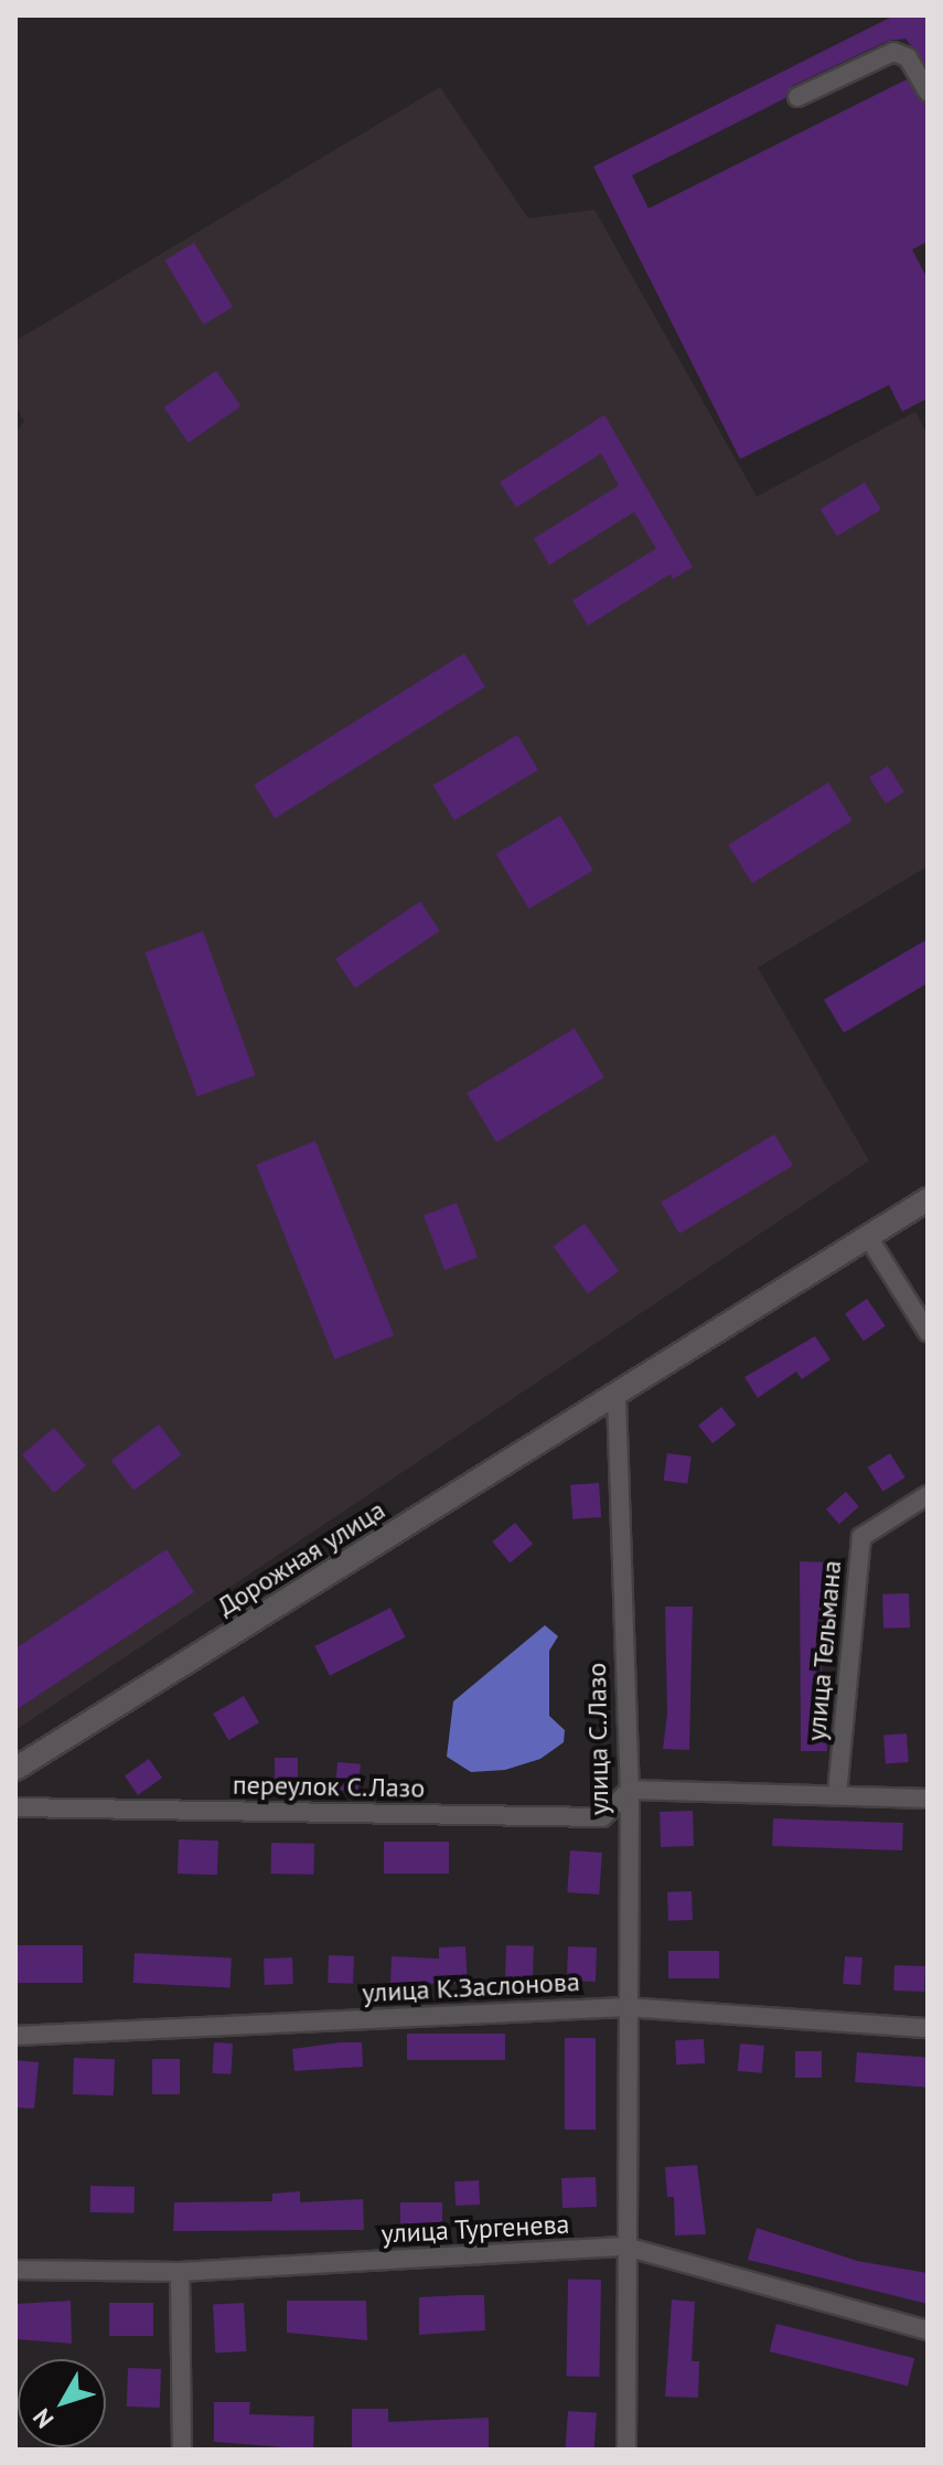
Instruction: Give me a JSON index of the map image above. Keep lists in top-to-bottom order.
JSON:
{
  "streets": {
    "street": [
      "Дорожная улица",
      "улица Тельмана",
      "улица С.Лазо",
      "переулок С.Лазо",
      "улица К.Заслонова",
      "улица Тургенева"
    ]
  },
  "crossings": [
    ["Дорожная улица", "улица С.Лазо"],
    ["улица С.Лазо", "переулок С.Лазо"],
    ["улица С.Лазо", "улица К.Заслонова"],
    ["улица С.Лазо", "улица Тургенева"]
  ],
  "north": "bottom left"
}
